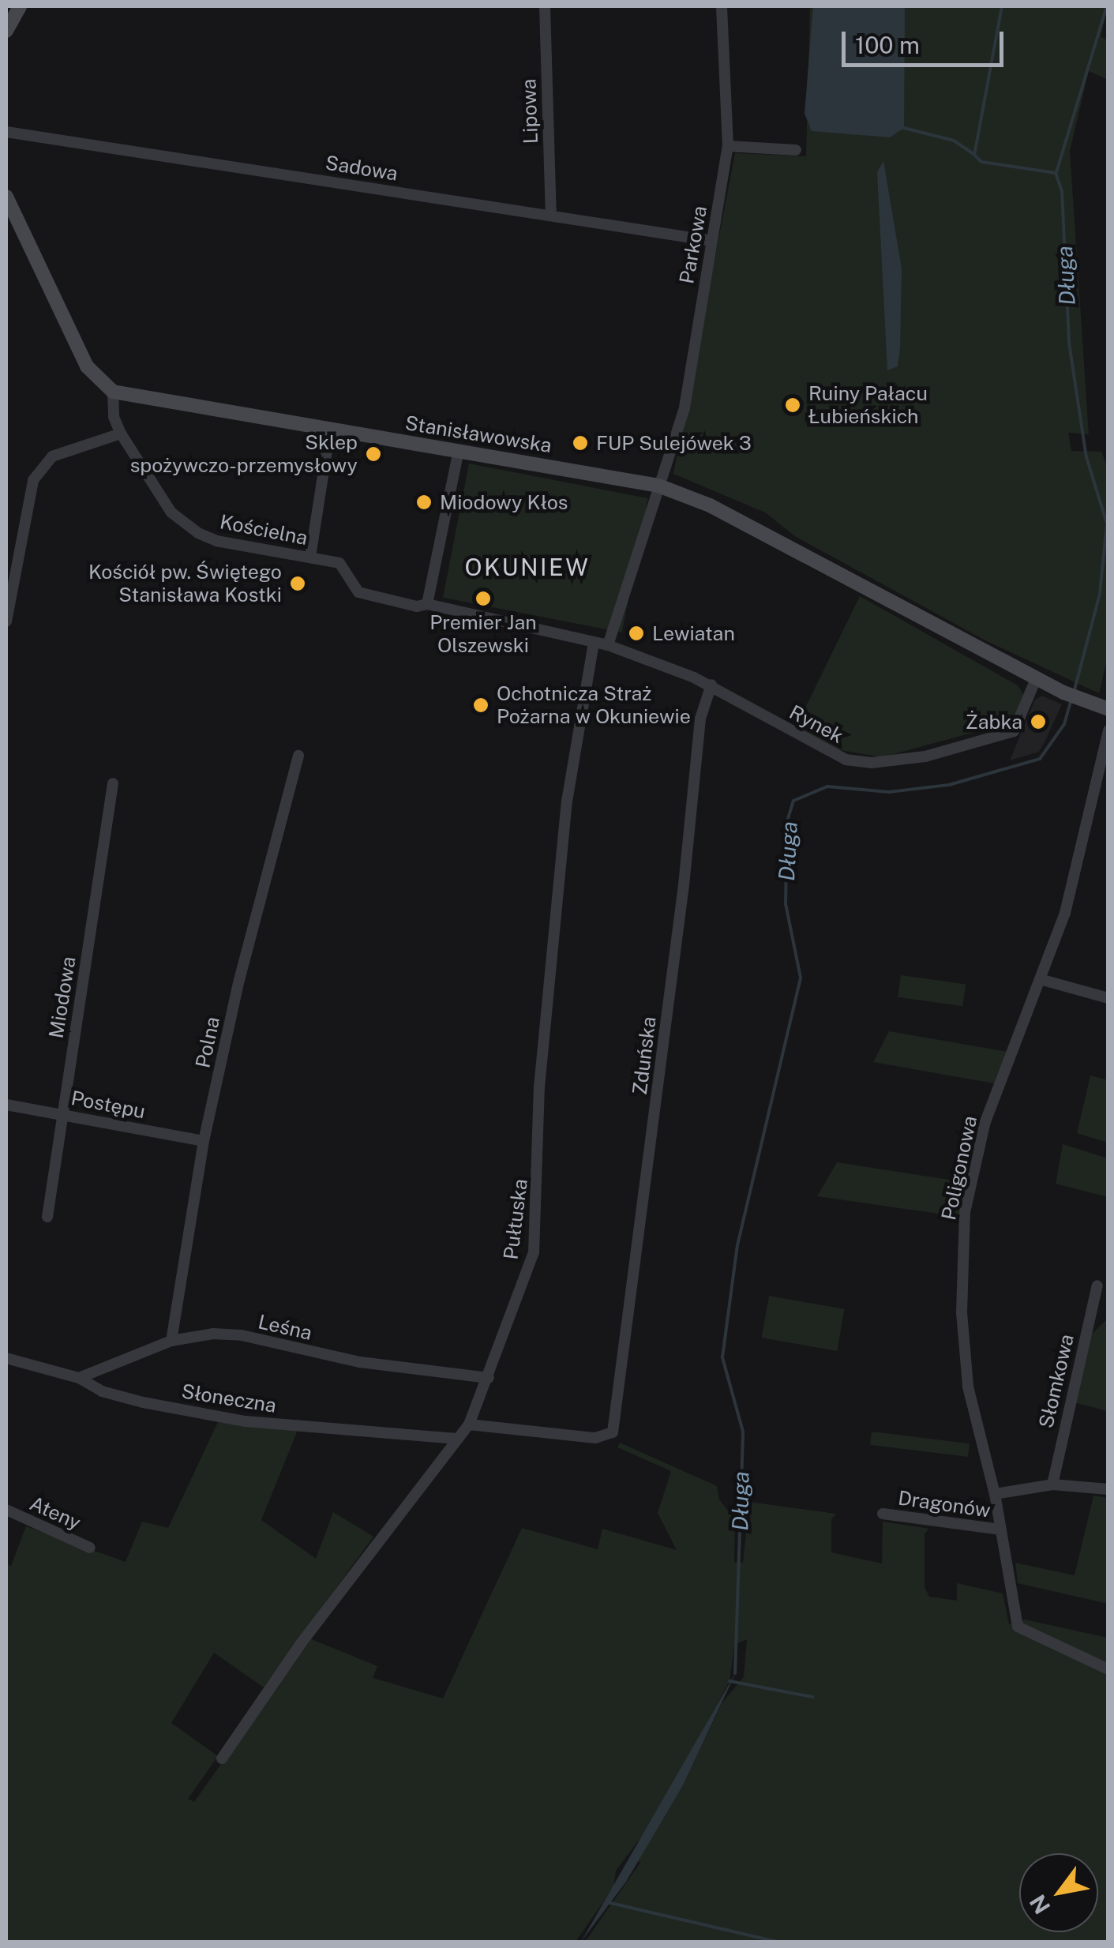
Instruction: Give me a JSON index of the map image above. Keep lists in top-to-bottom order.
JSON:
{
  "streets": {
    "main road": ["Stanisławowska"],
    "street": [
      "Lipowa",
      "Sadowa",
      "Parkowa",
      "Kościelna",
      "Rynek",
      "Miodowa",
      "Polna",
      "Zduńska",
      "Postępu",
      "Poligonowa",
      "Pułtuska",
      "Leśna",
      "Słomkowa",
      "Słoneczna",
      "Dragonów",
      "Ateny"
    ]
  },
  "crossings": [
    ["Lipowa", "Sadowa"],
    ["Sadowa", "Parkowa"],
    ["Parkowa", "Stanisławowska"],
    ["Stanisławowska", "Kościelna"],
    ["Stanisławowska", "Rynek"],
    ["Kościelna", "Rynek"],
    ["Rynek", "Zduńska"],
    ["Rynek", "Pułtuska"],
    ["Miodowa", "Postępu"],
    ["Polna", "Postępu"],
    ["Polna", "Leśna"],
    ["Zduńska", "Pułtuska"],
    ["Poligonowa", "Dragonów"],
    ["Pułtuska", "Leśna"],
    ["Pułtuska", "Słoneczna"],
    ["Leśna", "Słoneczna"]
  ],
  "districts": ["OKUNIEW"],
  "water": ["Długa"],
  "places": [
    "Ruiny Pałacu Łubieńskich",
    "FUP Sulejówek 3",
    "Sklep spożywczo-przemysłowy",
    "Miodowy Kłos",
    "Kościół pw. Świętego Stanisława Kostki",
    "Premier Jan Olszewski",
    "Lewiatan",
    "Ochotnicza Straż Pożarna w Okuniewie",
    "Żabka"
  ],
  "scale_bar": "100 m",
  "north": "bottom left"
}
